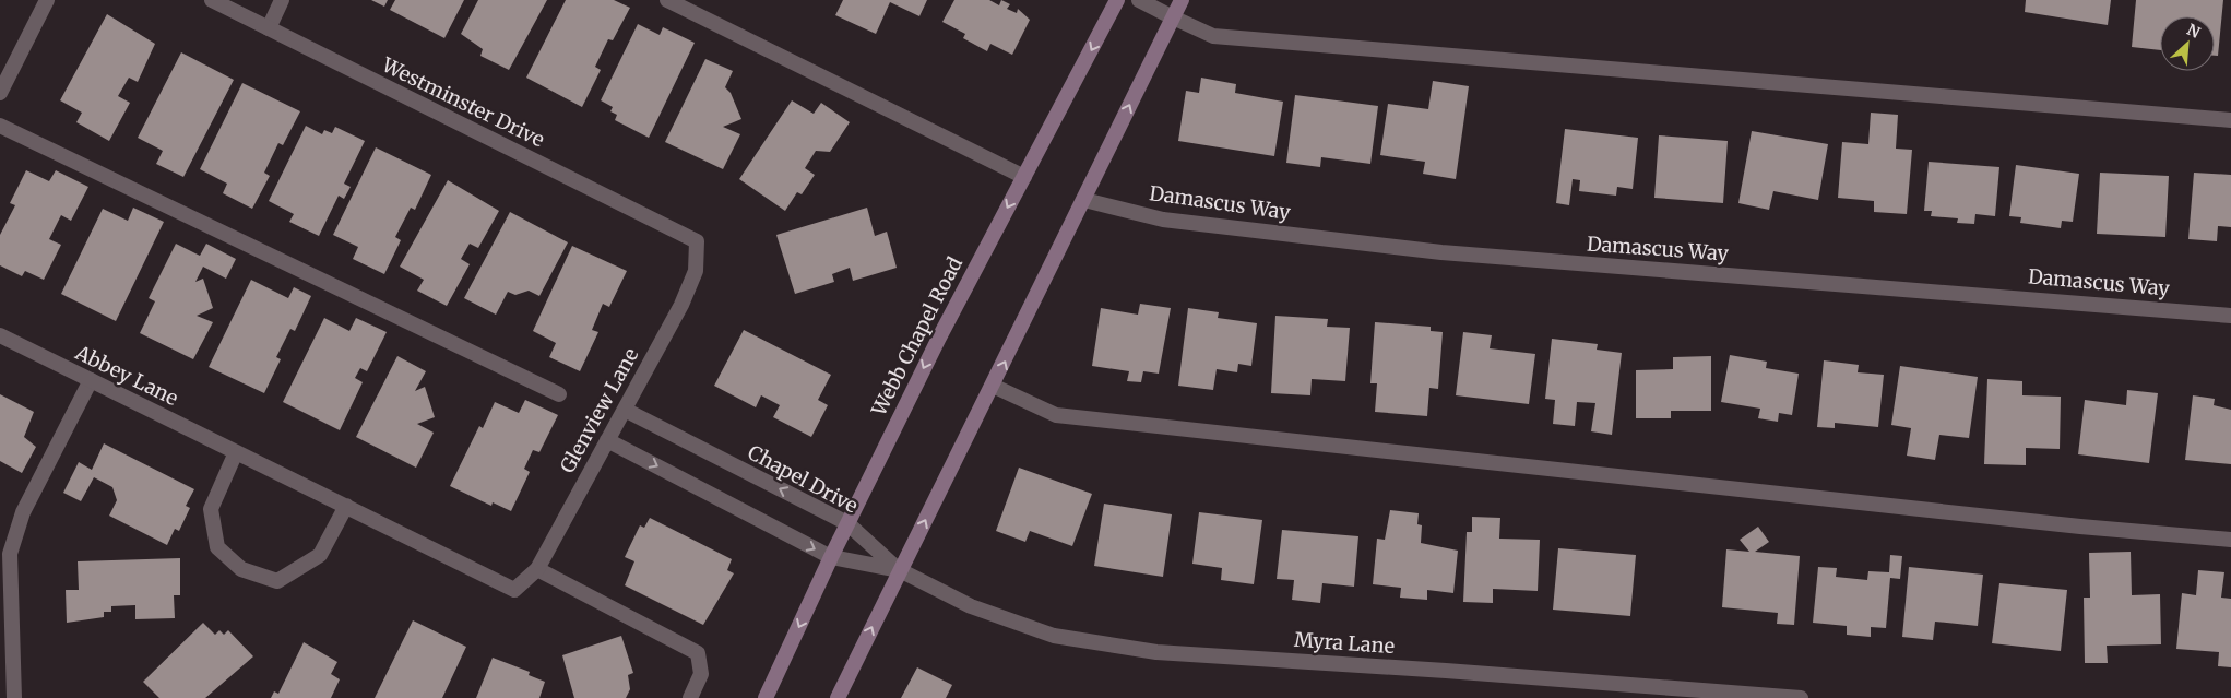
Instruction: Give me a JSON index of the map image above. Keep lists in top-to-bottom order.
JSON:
{
  "streets": {
    "main road": ["Webb Chapel Road"],
    "street": [
      "Westminster Drive",
      "Damascus Way",
      "Abbey Lane",
      "Glenview Lane",
      "Chapel Drive",
      "Myra Lane"
    ]
  },
  "crossings": [
    ["Westminster Drive", "Glenview Lane"],
    ["Webb Chapel Road", "Chapel Drive"],
    ["Abbey Lane", "Glenview Lane"],
    ["Glenview Lane", "Chapel Drive"],
    ["Chapel Drive", "Myra Lane"]
  ],
  "north": "top right"
}
